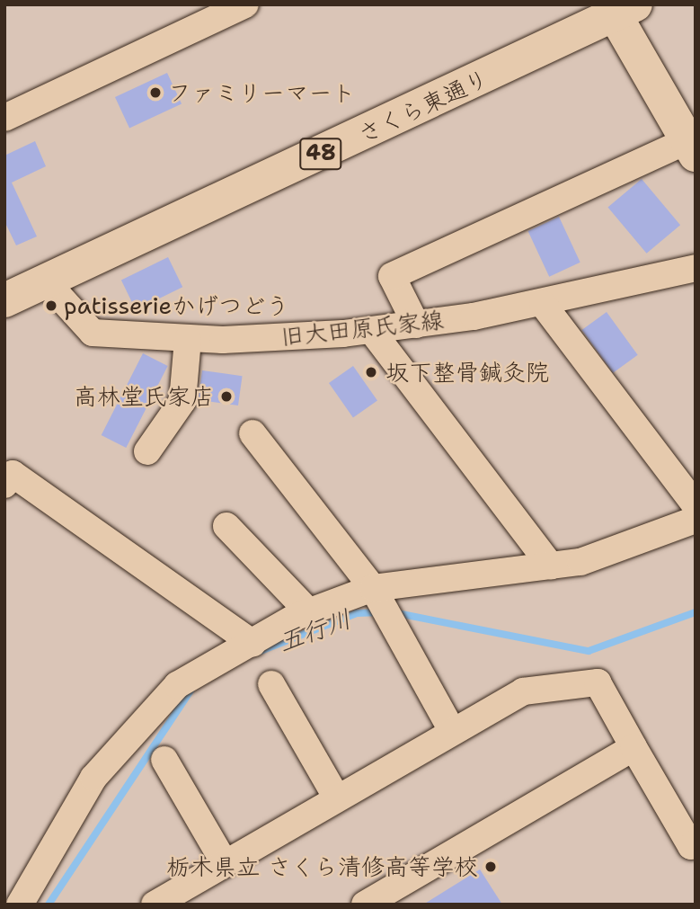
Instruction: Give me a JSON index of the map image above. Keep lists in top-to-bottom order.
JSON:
{
  "streets": {
    "main road": ["さくら東通り", "48"],
    "street": ["旧大田原氏家線"]
  },
  "crossings": [
    ["さくら東通り", "旧大田原氏家線"]
  ],
  "water": ["五行川"],
  "places": [
    "ファミリーマート",
    "patisserieかげつどう",
    "坂下整骨鍼灸院",
    "高林堂氏家店",
    "栃木県立 さくら清修高等学校"
  ]
}
